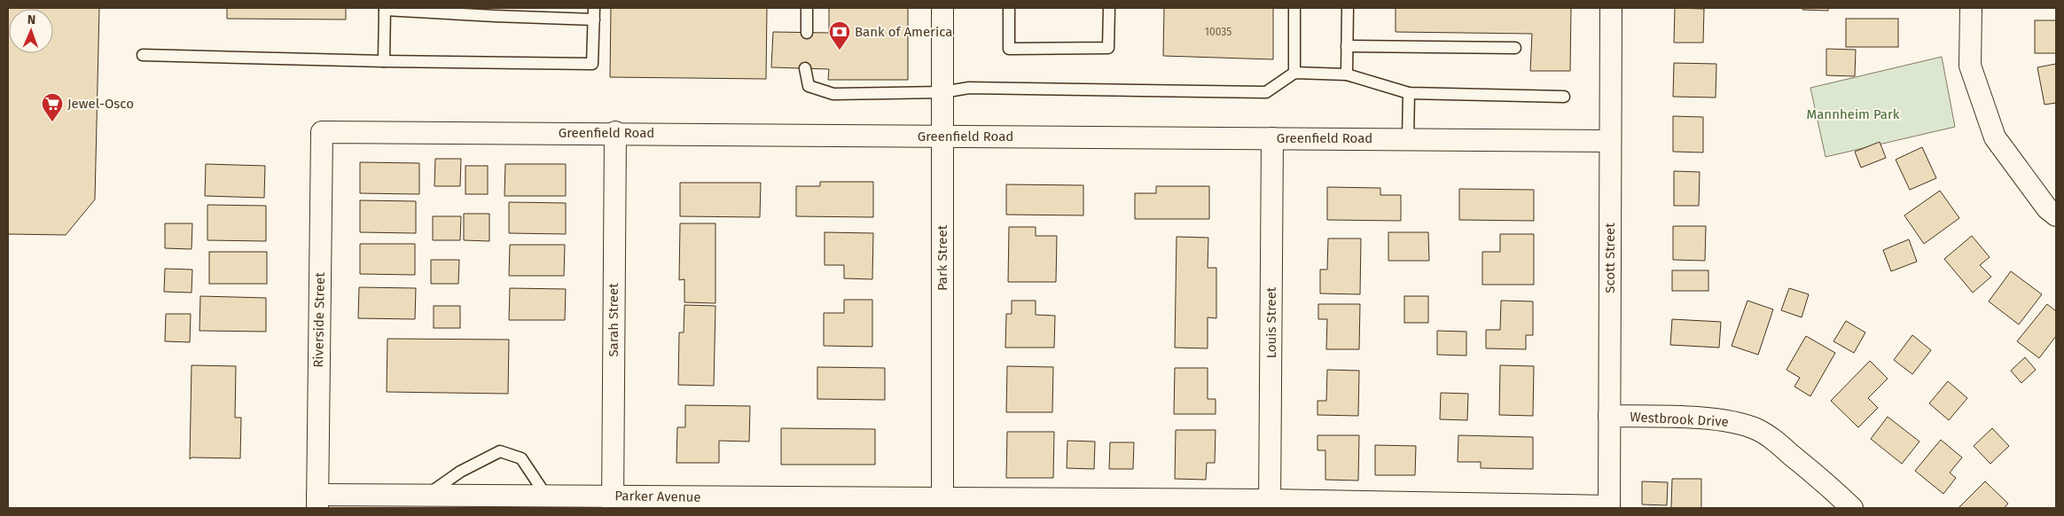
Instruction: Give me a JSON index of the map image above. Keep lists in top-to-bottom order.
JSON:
{
  "streets": {
    "street": [
      "Greenfield Road",
      "Park Street",
      "Scott Street",
      "Riverside Street",
      "Sarah Street",
      "Louis Street",
      "Westbrook Drive",
      "Parker Avenue"
    ]
  },
  "crossings": [
    ["Greenfield Road", "Park Street"],
    ["Greenfield Road", "Scott Street"],
    ["Greenfield Road", "Riverside Street"],
    ["Greenfield Road", "Sarah Street"],
    ["Greenfield Road", "Louis Street"],
    ["Park Street", "Parker Avenue"],
    ["Scott Street", "Westbrook Drive"],
    ["Scott Street", "Parker Avenue"],
    ["Riverside Street", "Parker Avenue"],
    ["Sarah Street", "Parker Avenue"],
    ["Louis Street", "Parker Avenue"]
  ],
  "parks": ["Mannheim Park"],
  "places": {
    "bank": ["Bank of America"],
    "supermarket": ["Jewel-Osco"]
  },
  "house_numbers": ["10035"],
  "north": "top"
}
